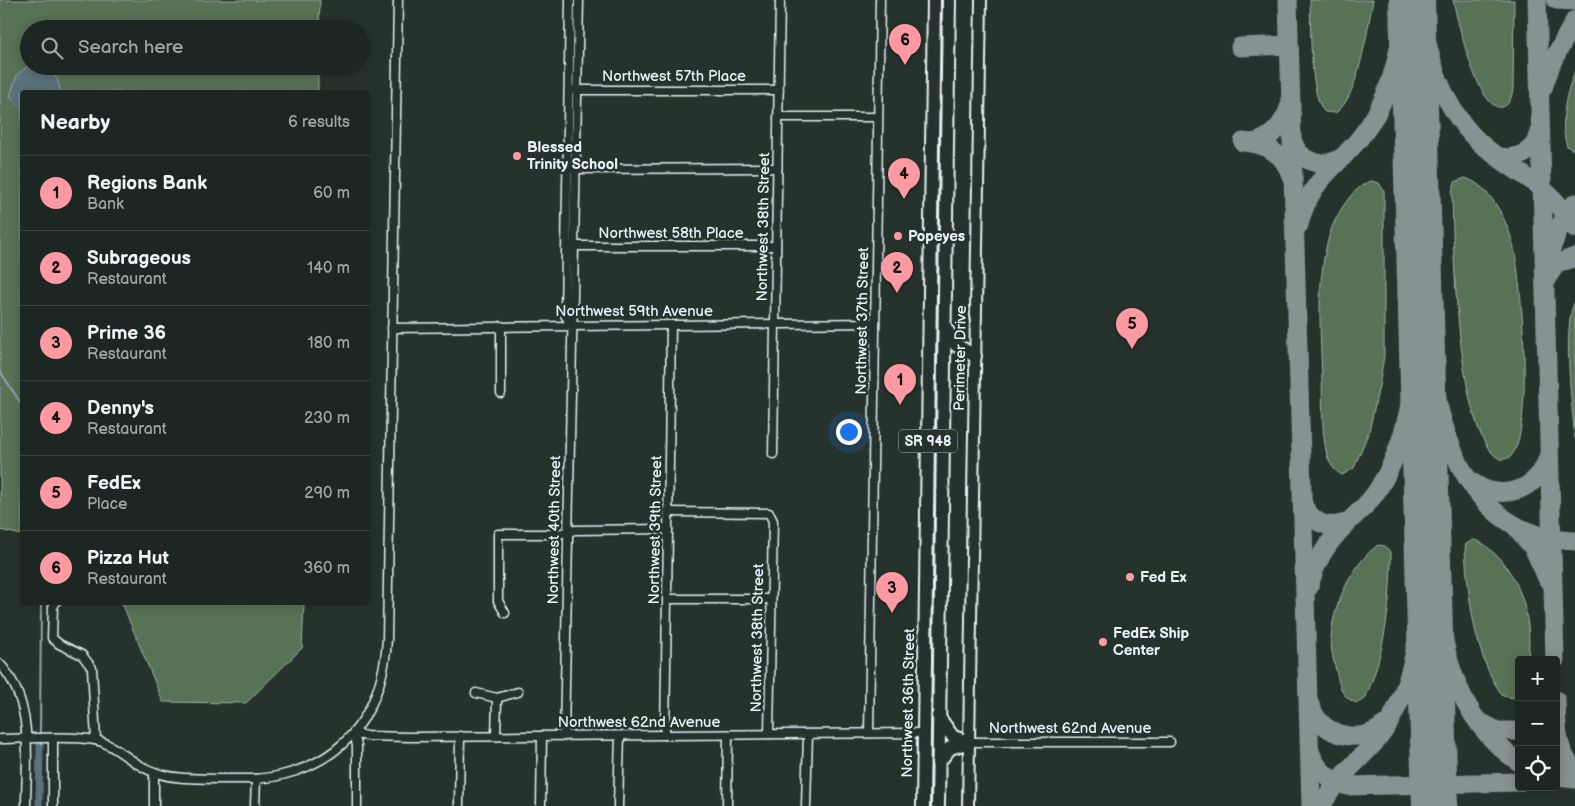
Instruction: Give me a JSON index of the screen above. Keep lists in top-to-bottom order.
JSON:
{
  "streets": {
    "main road": ["SR 948", "Northwest 36th Street"],
    "street": [
      "Northwest 57th Place",
      "Northwest 38th Street",
      "Northwest 58th Place",
      "Northwest 59th Avenue",
      "Northwest 37th Street",
      "Perimeter Drive",
      "Northwest 40th Street",
      "Northwest 39th Street",
      "Northwest 62nd Avenue"
    ]
  },
  "crossings": [
    ["Northwest 57th Place", "Northwest 38th Street"],
    ["Northwest 57th Place", "Northwest 40th Street"],
    ["Northwest 38th Street", "Northwest 58th Place"],
    ["Northwest 38th Street", "Northwest 59th Avenue"],
    ["Northwest 38th Street", "Northwest 39th Street"],
    ["Northwest 38th Street", "Northwest 62nd Avenue"],
    ["Northwest 58th Place", "Northwest 40th Street"],
    ["Northwest 59th Avenue", "Northwest 37th Street"],
    ["Northwest 59th Avenue", "Northwest 40th Street"],
    ["Northwest 59th Avenue", "Northwest 39th Street"],
    ["Northwest 37th Street", "Northwest 62nd Avenue"],
    ["Perimeter Drive", "Northwest 62nd Avenue"],
    ["Northwest 40th Street", "Northwest 62nd Avenue"],
    ["Northwest 39th Street", "Northwest 62nd Avenue"],
    ["Northwest 36th Street", "Northwest 62nd Avenue"]
  ],
  "places": [
    "Blessed Trinity School",
    "Popeyes",
    "Fed Ex",
    "FedEx Ship Center"
  ],
  "page": {
    "search": "Search here",
    "pins": [
      "6",
      "4",
      "2",
      "5",
      "1",
      "3"
    ],
    "heading": ["Nearby", "6 results"],
    "list": [
      {
        "mark": "1",
        "name": "Regions Bank",
        "note": "Bank",
        "value": "60 m"
      },
      {
        "mark": "2",
        "name": "Subrageous",
        "note": "Restaurant",
        "value": "140 m"
      },
      {
        "mark": "3",
        "name": "Prime 36",
        "note": "Restaurant",
        "value": "180 m"
      },
      {
        "mark": "4",
        "name": "Denny's",
        "note": "Restaurant",
        "value": "230 m"
      },
      {
        "mark": "5",
        "name": "FedEx",
        "note": "Place",
        "value": "290 m"
      },
      {
        "mark": "6",
        "name": "Pizza Hut",
        "note": "Restaurant",
        "value": "360 m"
      }
    ],
    "map_buttons": ["+", "−"]
  }
}
